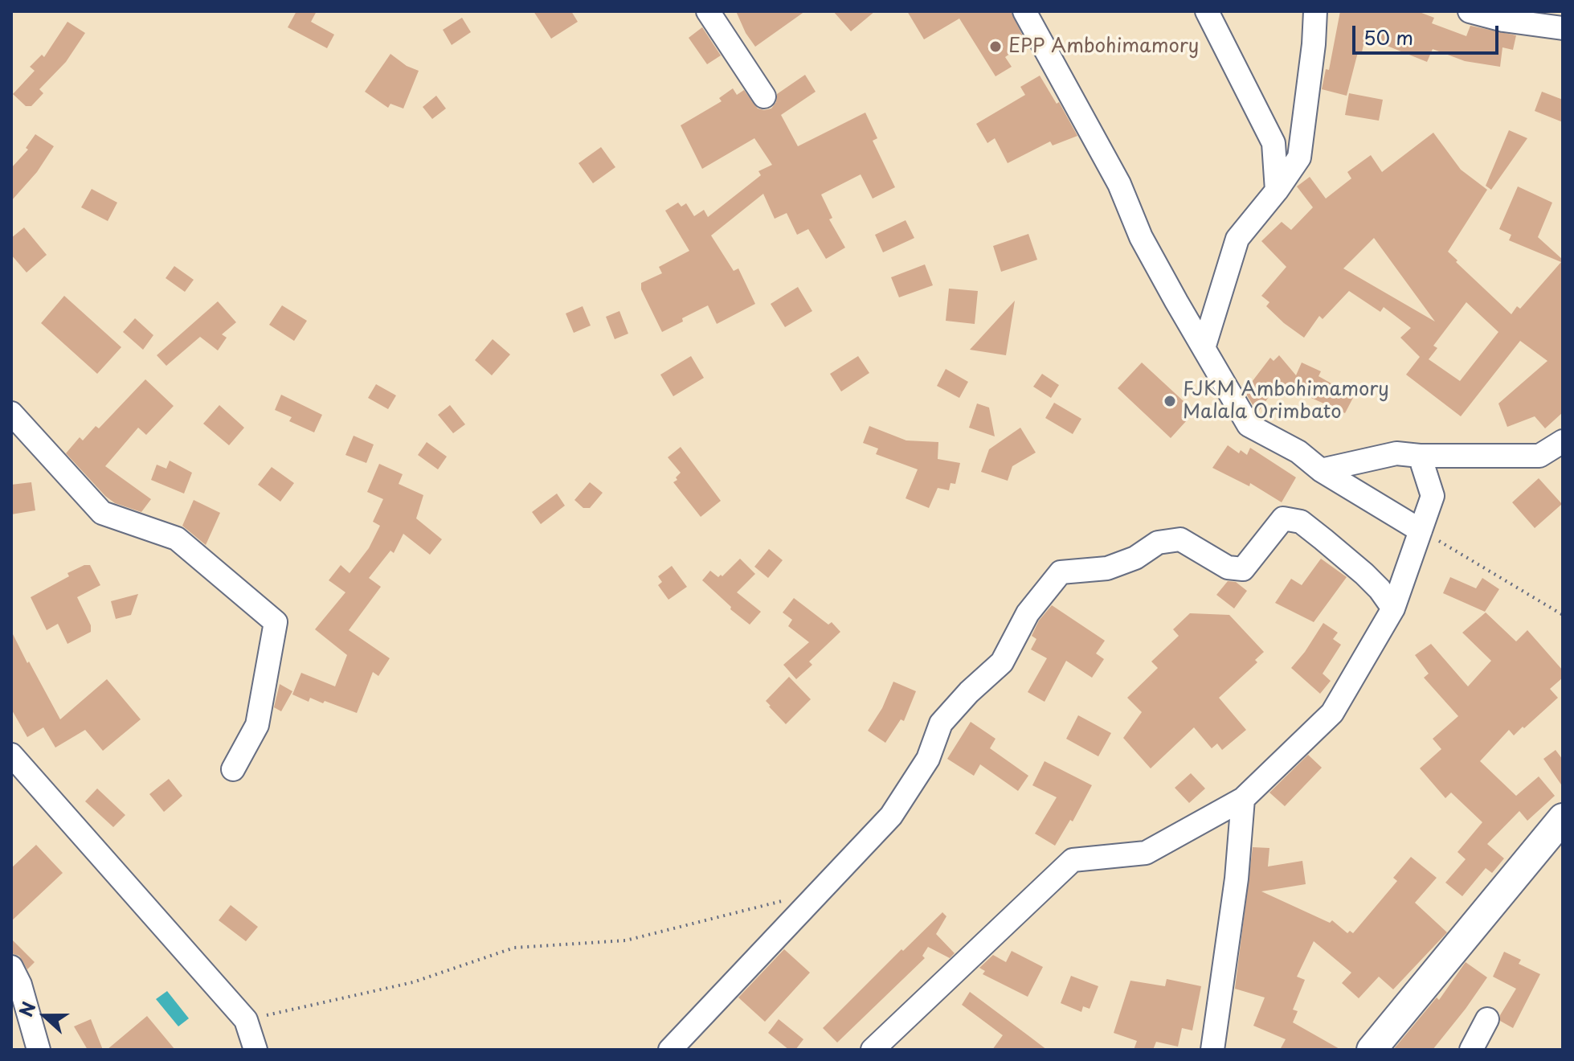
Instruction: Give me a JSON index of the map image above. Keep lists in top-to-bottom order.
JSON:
{
  "places": ["EPP Ambohimamory", "FJKM Ambohimamory Malala Orimbato"],
  "scale_bar": "50 m",
  "north": "left"
}
